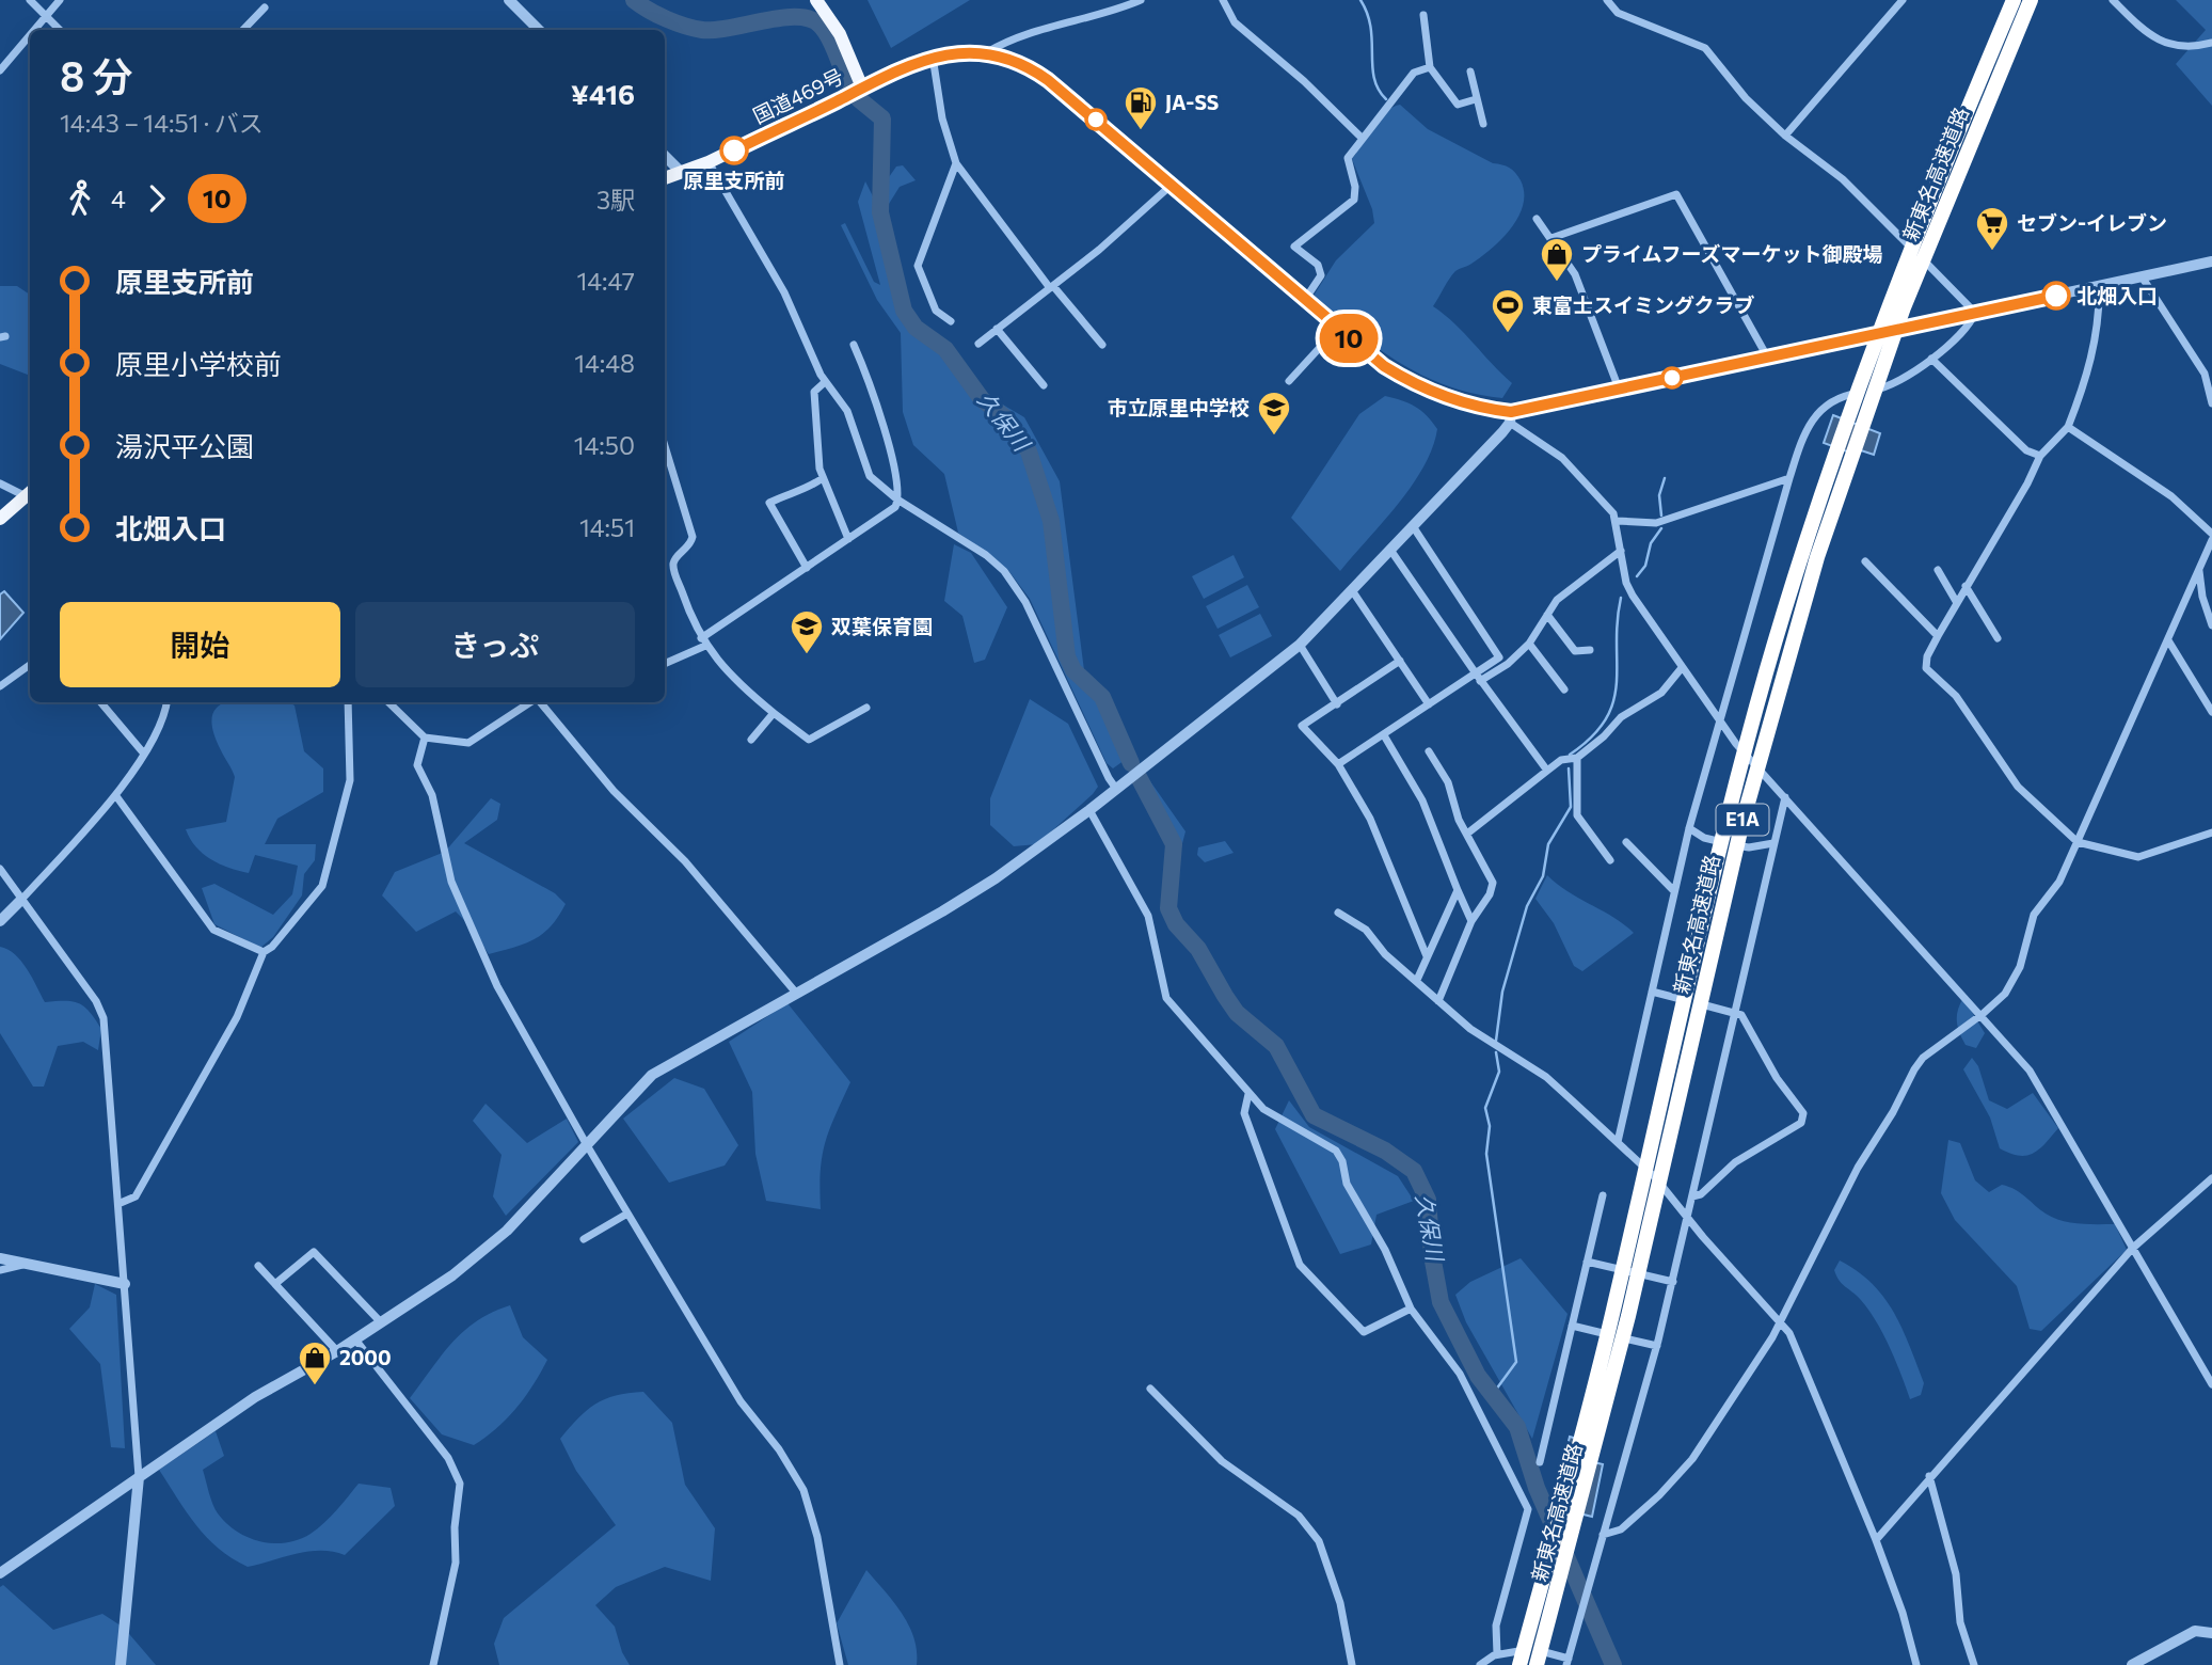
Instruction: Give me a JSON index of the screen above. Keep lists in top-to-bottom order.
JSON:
{
  "streets": {
    "highway": ["国道469号", "新東名高速道路", "E1A"]
  },
  "water": ["久保川"],
  "places": {
    "fuel station": ["JA-SS"],
    "other": ["原里支所前", "北畑入口"],
    "supermarket": ["セブン-イレブン"],
    "shop": ["プライムフーズマーケット御殿場", "2000"],
    "sports": ["東富士スイミングクラブ"],
    "school or university": ["市立原里中学校", "双葉保育園"]
  },
  "lines": ["bus line 10"],
  "page": {
    "on_map": "10",
    "heading": ["8 分", "14:43 – 14:51 · バス", "¥416"],
    "legs": ["4", "10", "3駅"],
    "list": [
      {
        "name": "原里支所前",
        "value": "14:47"
      },
      {
        "name": "原里小学校前",
        "value": "14:48"
      },
      {
        "name": "湯沢平公園",
        "value": "14:50"
      },
      {
        "name": "北畑入口",
        "value": "14:51"
      }
    ],
    "buttons": ["開始", "きっぷ"]
  }
}
